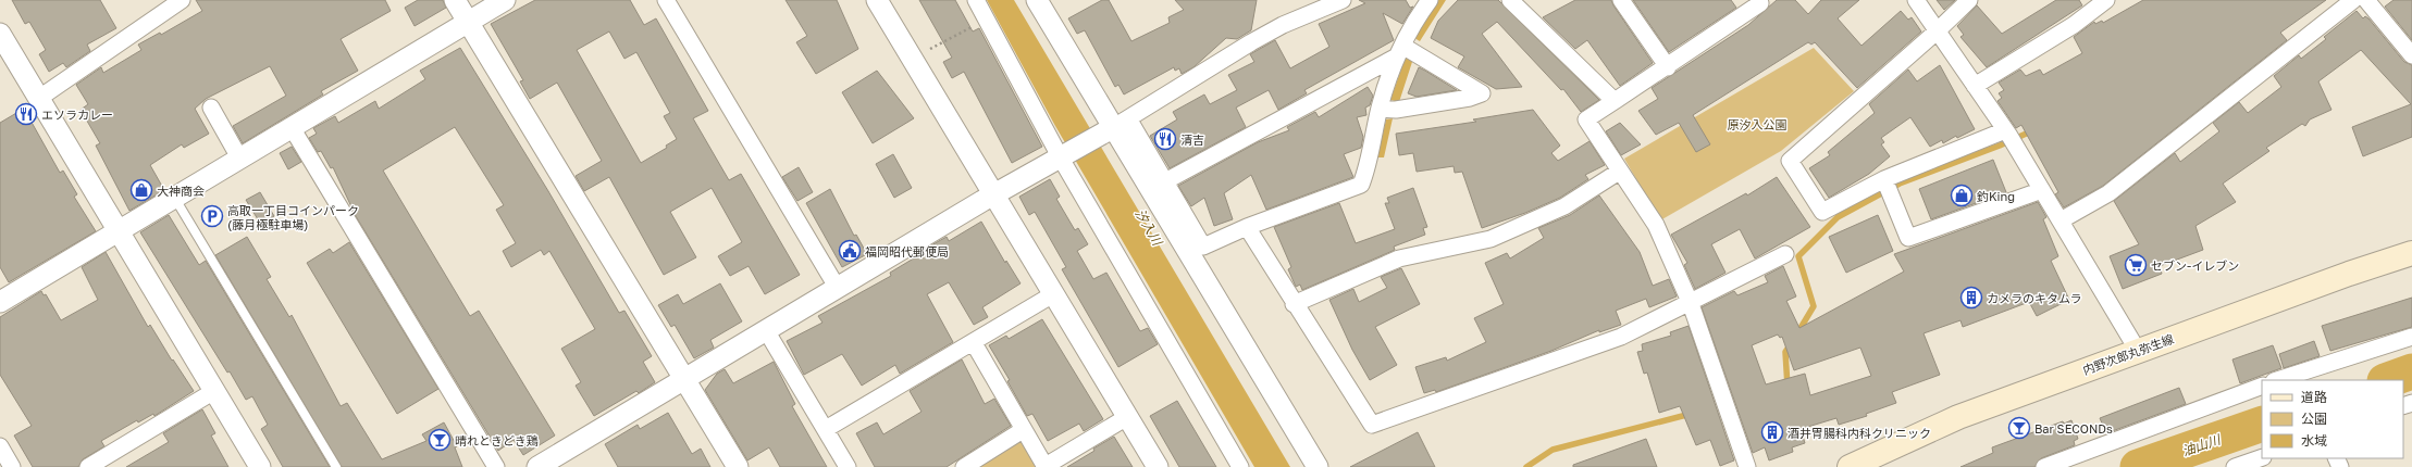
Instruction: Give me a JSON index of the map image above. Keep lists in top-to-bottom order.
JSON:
{
  "streets": {
    "main road": ["内野次郎丸弥生線"]
  },
  "water": ["汐入川", "油山川"],
  "parks": ["原汐入公園"],
  "places": {
    "restaurant": ["エソラカレー", "清吉"],
    "shop": ["大神商会", "釣King"],
    "parking": ["高取一丁目コインパーク (藤月極駐車場)"],
    "public building": ["福岡昭代郵便局"],
    "supermarket": ["セブン-イレブン"],
    "building": ["カメラのキタムラ", "酒井胃腸科内科クリニック"],
    "bar": ["Bar SECONDs", "晴れときどき鶏"]
  },
  "legend": ["道路", "公園", "水域"]
}
